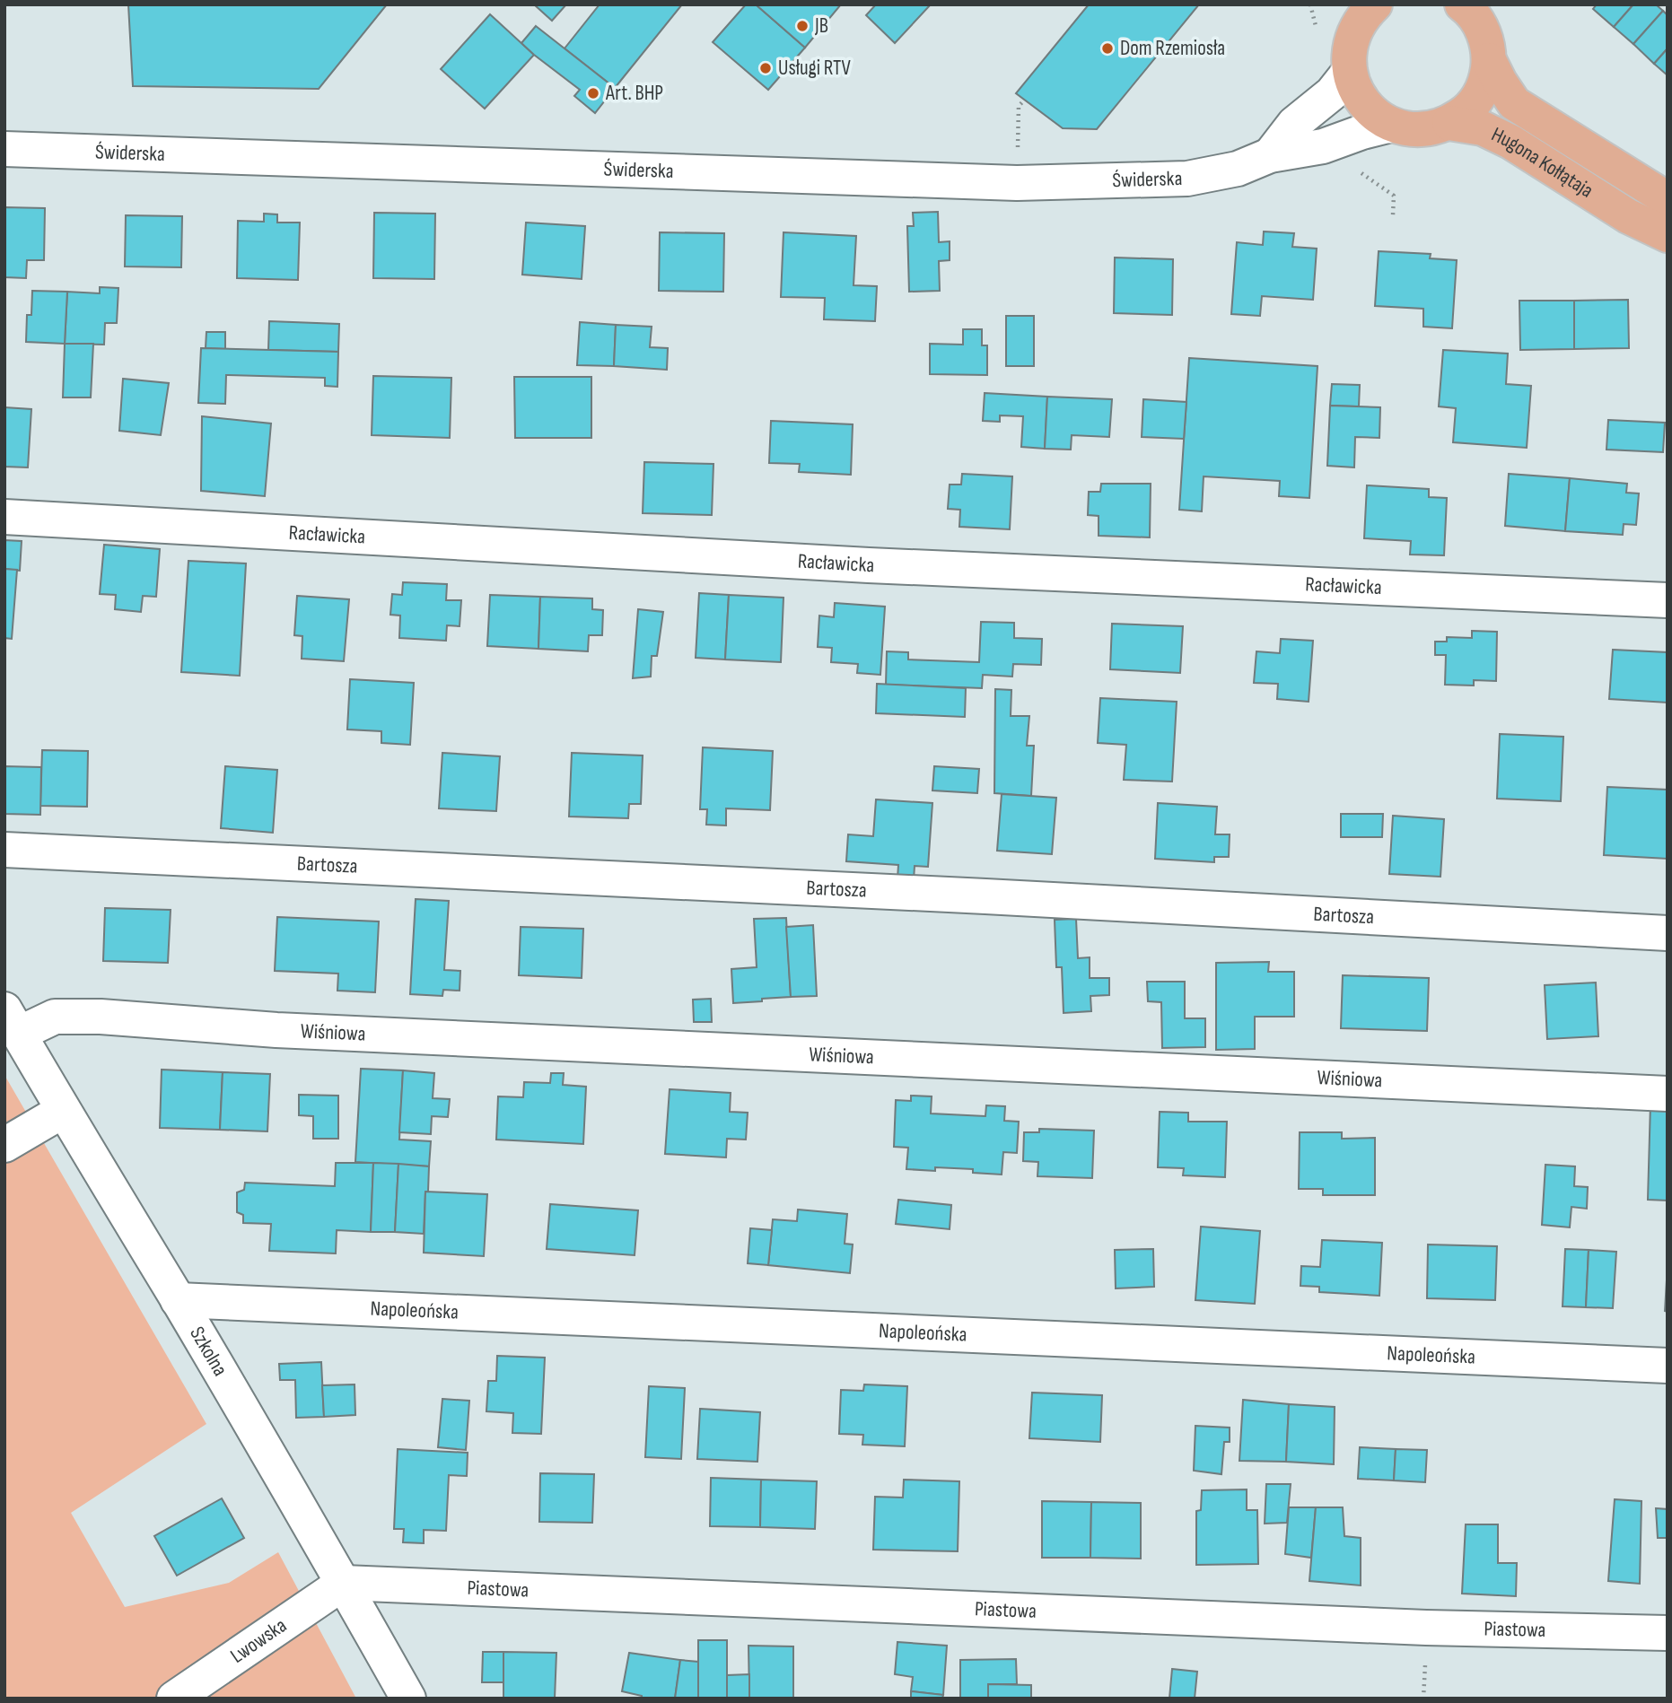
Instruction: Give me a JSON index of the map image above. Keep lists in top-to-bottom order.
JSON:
{
  "streets": {
    "main road": ["Hugona Kołłątaja"],
    "street": [
      "Świderska",
      "Racławicka",
      "Bartosza",
      "Wiśniowa",
      "Napoleońska",
      "Szkolna",
      "Piastowa",
      "Lwowska"
    ]
  },
  "crossings": [
    ["Wiśniowa", "Szkolna"],
    ["Napoleońska", "Szkolna"],
    ["Szkolna", "Piastowa"],
    ["Szkolna", "Lwowska"],
    ["Piastowa", "Lwowska"]
  ],
  "places": [
    "JB",
    "Dom Rzemiosła",
    "Usługi RTV",
    "Art. BHP"
  ]
}
